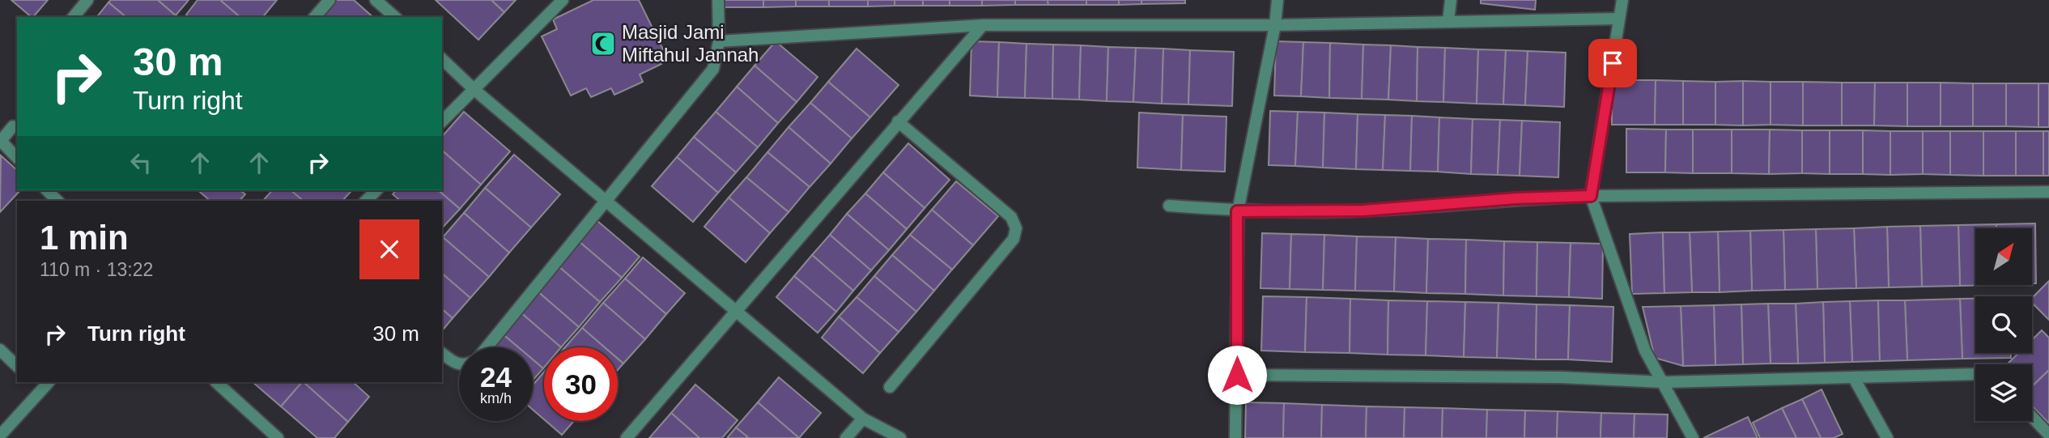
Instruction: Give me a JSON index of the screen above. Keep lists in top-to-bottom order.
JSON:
{
  "places": {
    "mosque": ["Masjid Jami Miftahul Jannah"]
  },
  "north": "top right",
  "page": {
    "turn": ["30 m", "Turn right"],
    "heading": ["1 min", "110 m · 13:22"],
    "list": [
      {
        "name": "Turn right",
        "value": "30 m"
      }
    ],
    "speed": "24 km/h",
    "limit": "30"
  }
}
